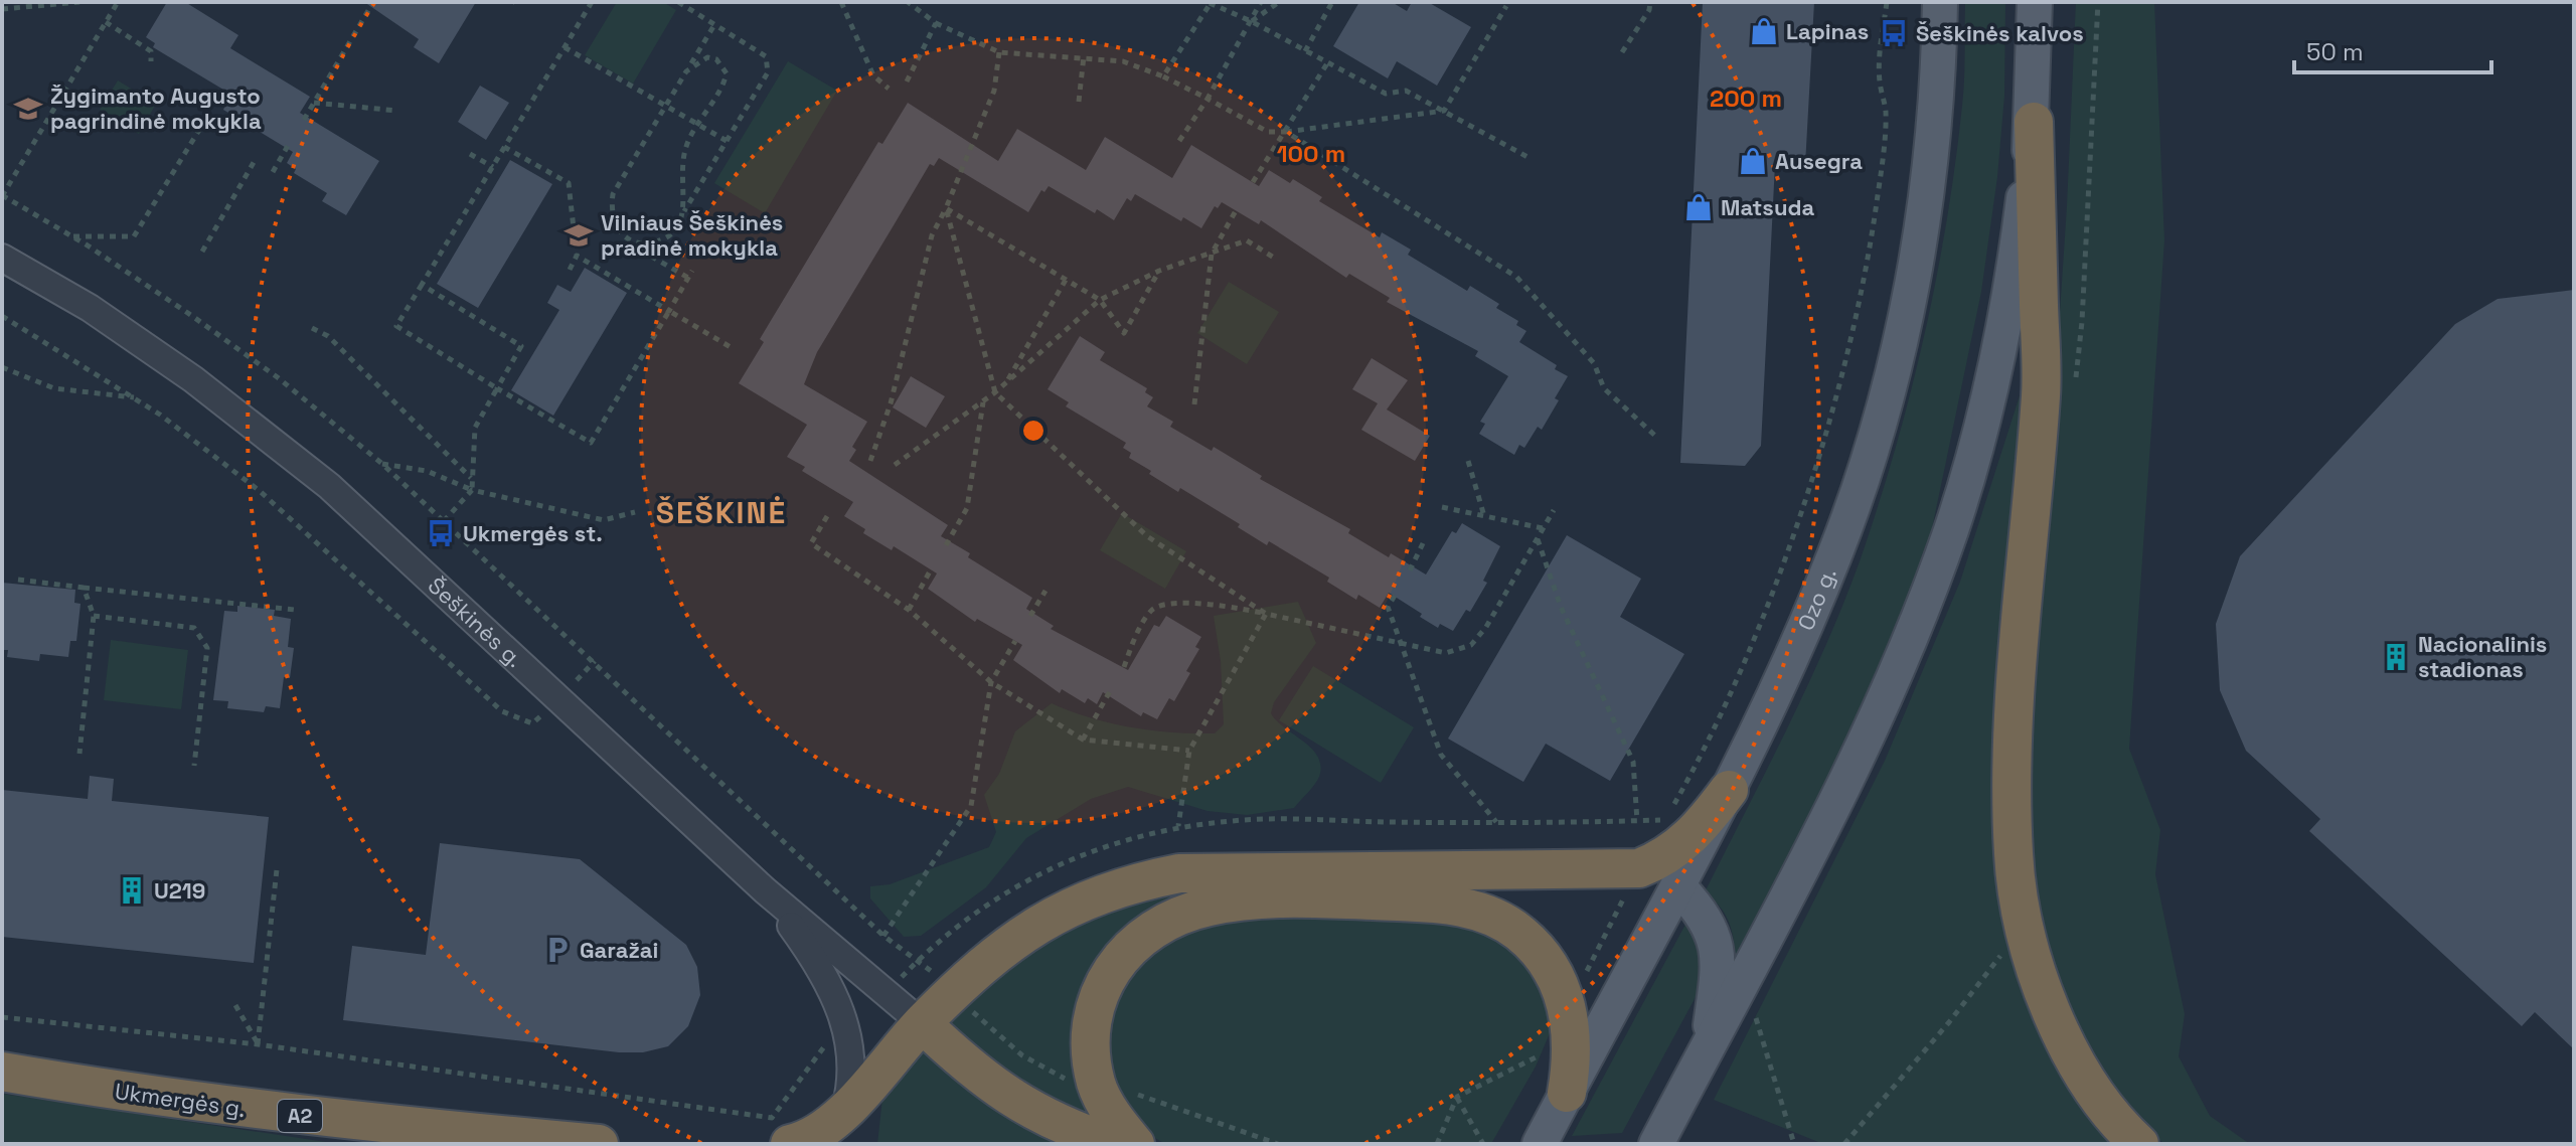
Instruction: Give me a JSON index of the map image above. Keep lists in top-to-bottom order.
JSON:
{
  "streets": {
    "highway": ["Ukmergės g.", "A2"],
    "main road": ["Ozo g."],
    "street": ["Šeškinės g."]
  },
  "districts": ["ŠEŠKINĖ"],
  "places": {
    "shop": ["Lapinas", "Ausegra", "Matsuda"],
    "bus stop": ["Šeškinės kalvos", "Ukmergės st."],
    "school or university": ["Žygimanto Augusto pagrindinė mokykla", "Vilniaus Šeškinės pradinė mokykla"],
    "building": ["Nacionalinis stadionas", "U219"],
    "parking": ["Garažai"]
  },
  "scale_bar": "50 m",
  "rings": ["200 m", "100 m"]
}
